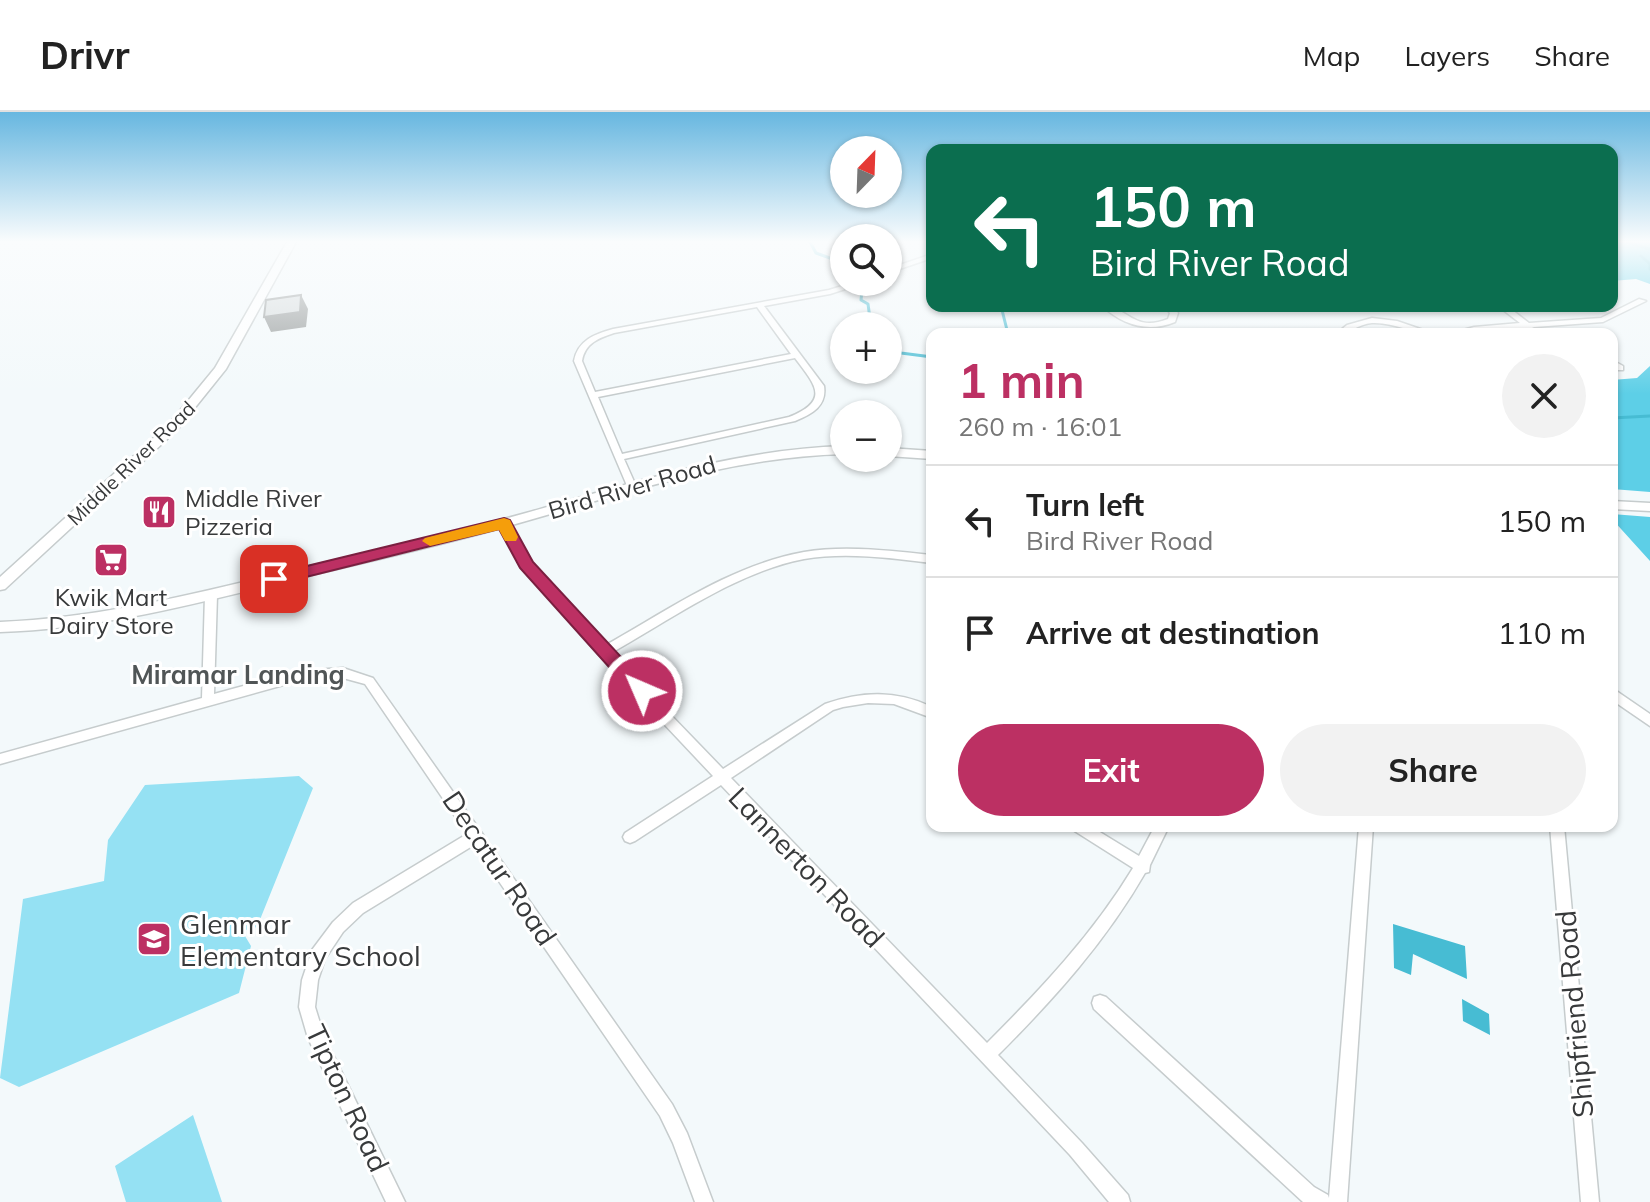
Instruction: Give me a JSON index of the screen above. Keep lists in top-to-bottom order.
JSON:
{
  "streets": {
    "street": [
      "Middle River Road",
      "Bird River Road",
      "Lannerton Road",
      "Decatur Road",
      "Shipfriend Road",
      "Tipton Road"
    ]
  },
  "crossings": [
    ["Bird River Road", "Lannerton Road"],
    ["Decatur Road", "Tipton Road"]
  ],
  "districts": ["Miramar Landing"],
  "places": {
    "restaurant": ["Middle River Pizzeria"],
    "supermarket": ["Kwik Mart Dairy Store"],
    "school or university": ["Glenmar Elementary School"]
  },
  "north": "top right",
  "page": {
    "header": "Drivr",
    "nav": ["Map", "Layers", "Share"],
    "map_buttons": ["+", "−"],
    "turn": ["150 m", "Bird River Road"],
    "heading": ["1 min", "260 m · 16:01"],
    "list": [
      {
        "name": "Turn left",
        "note": "Bird River Road",
        "value": "150 m"
      },
      {
        "name": "Arrive at destination",
        "value": "110 m"
      }
    ],
    "buttons": ["Exit", "Share"]
  }
}
